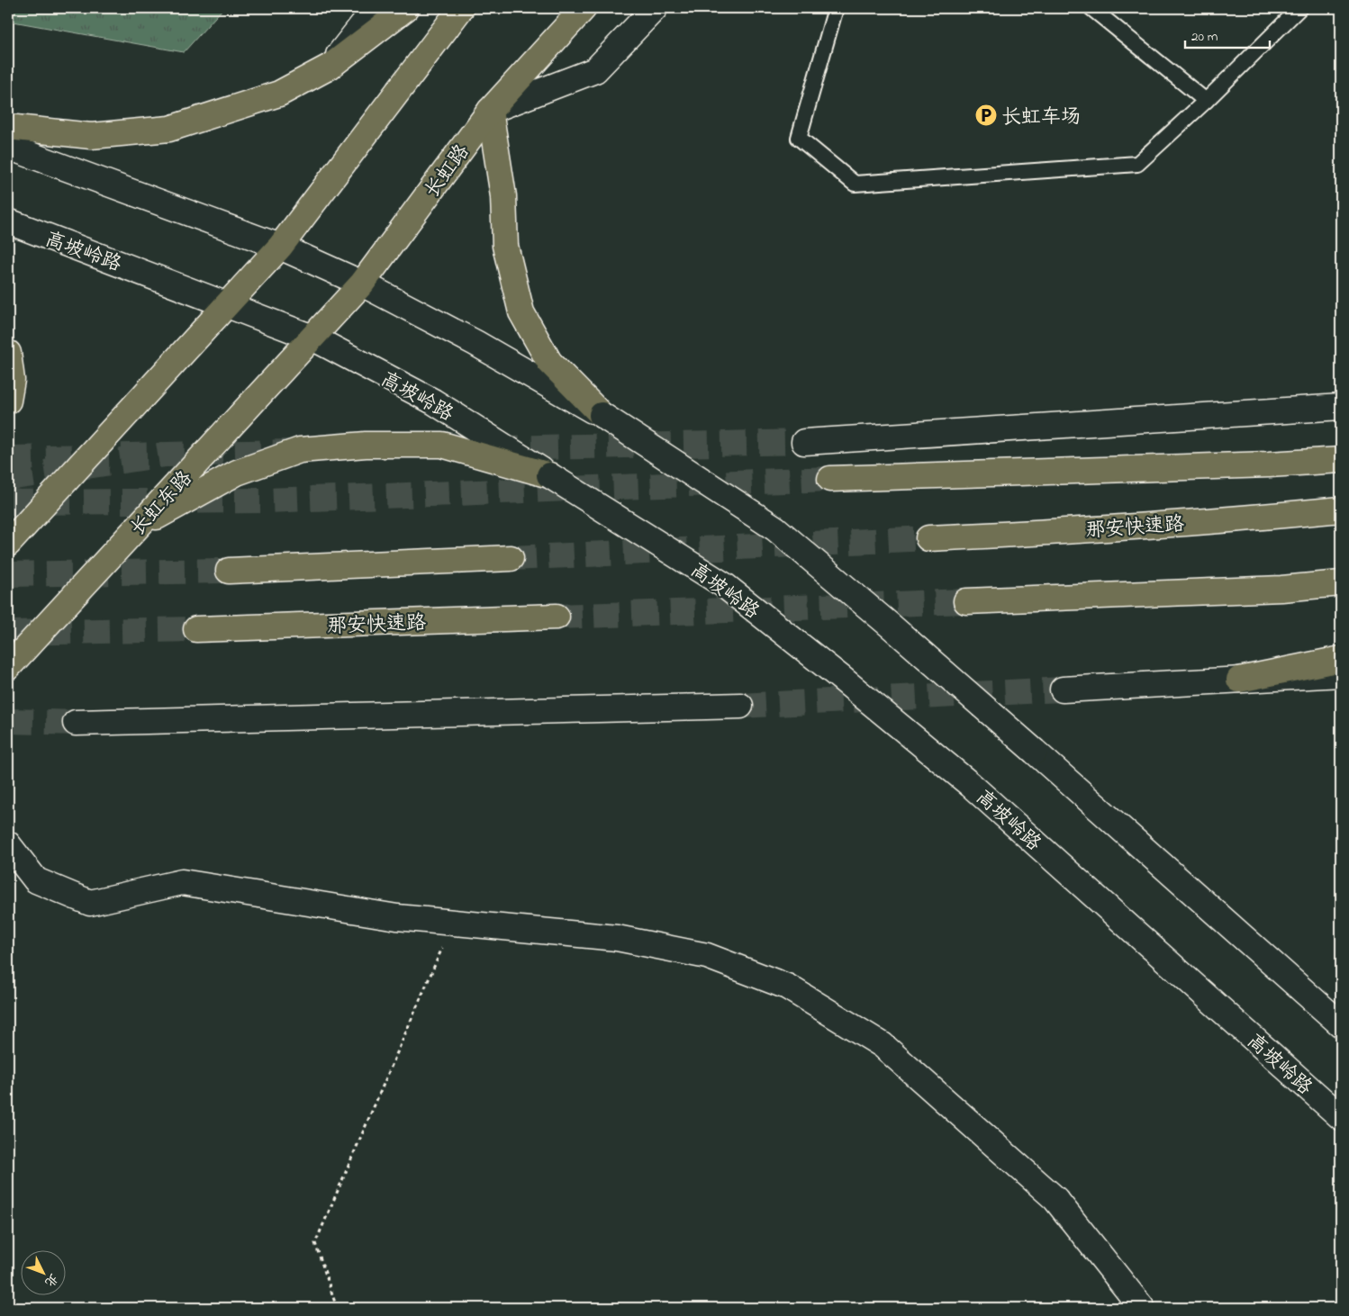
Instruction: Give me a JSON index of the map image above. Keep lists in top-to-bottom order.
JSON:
{
  "streets": {
    "main road": [
      "长虹路",
      "高坡岭路",
      "长虹东路",
      "那安快速路"
    ]
  },
  "crossings": [
    ["长虹路", "高坡岭路"],
    ["长虹路", "长虹东路"],
    ["高坡岭路", "长虹东路"]
  ],
  "places": {
    "parking": ["长虹车场"]
  },
  "scale_bar": "20 m",
  "north": "bottom right"
}
